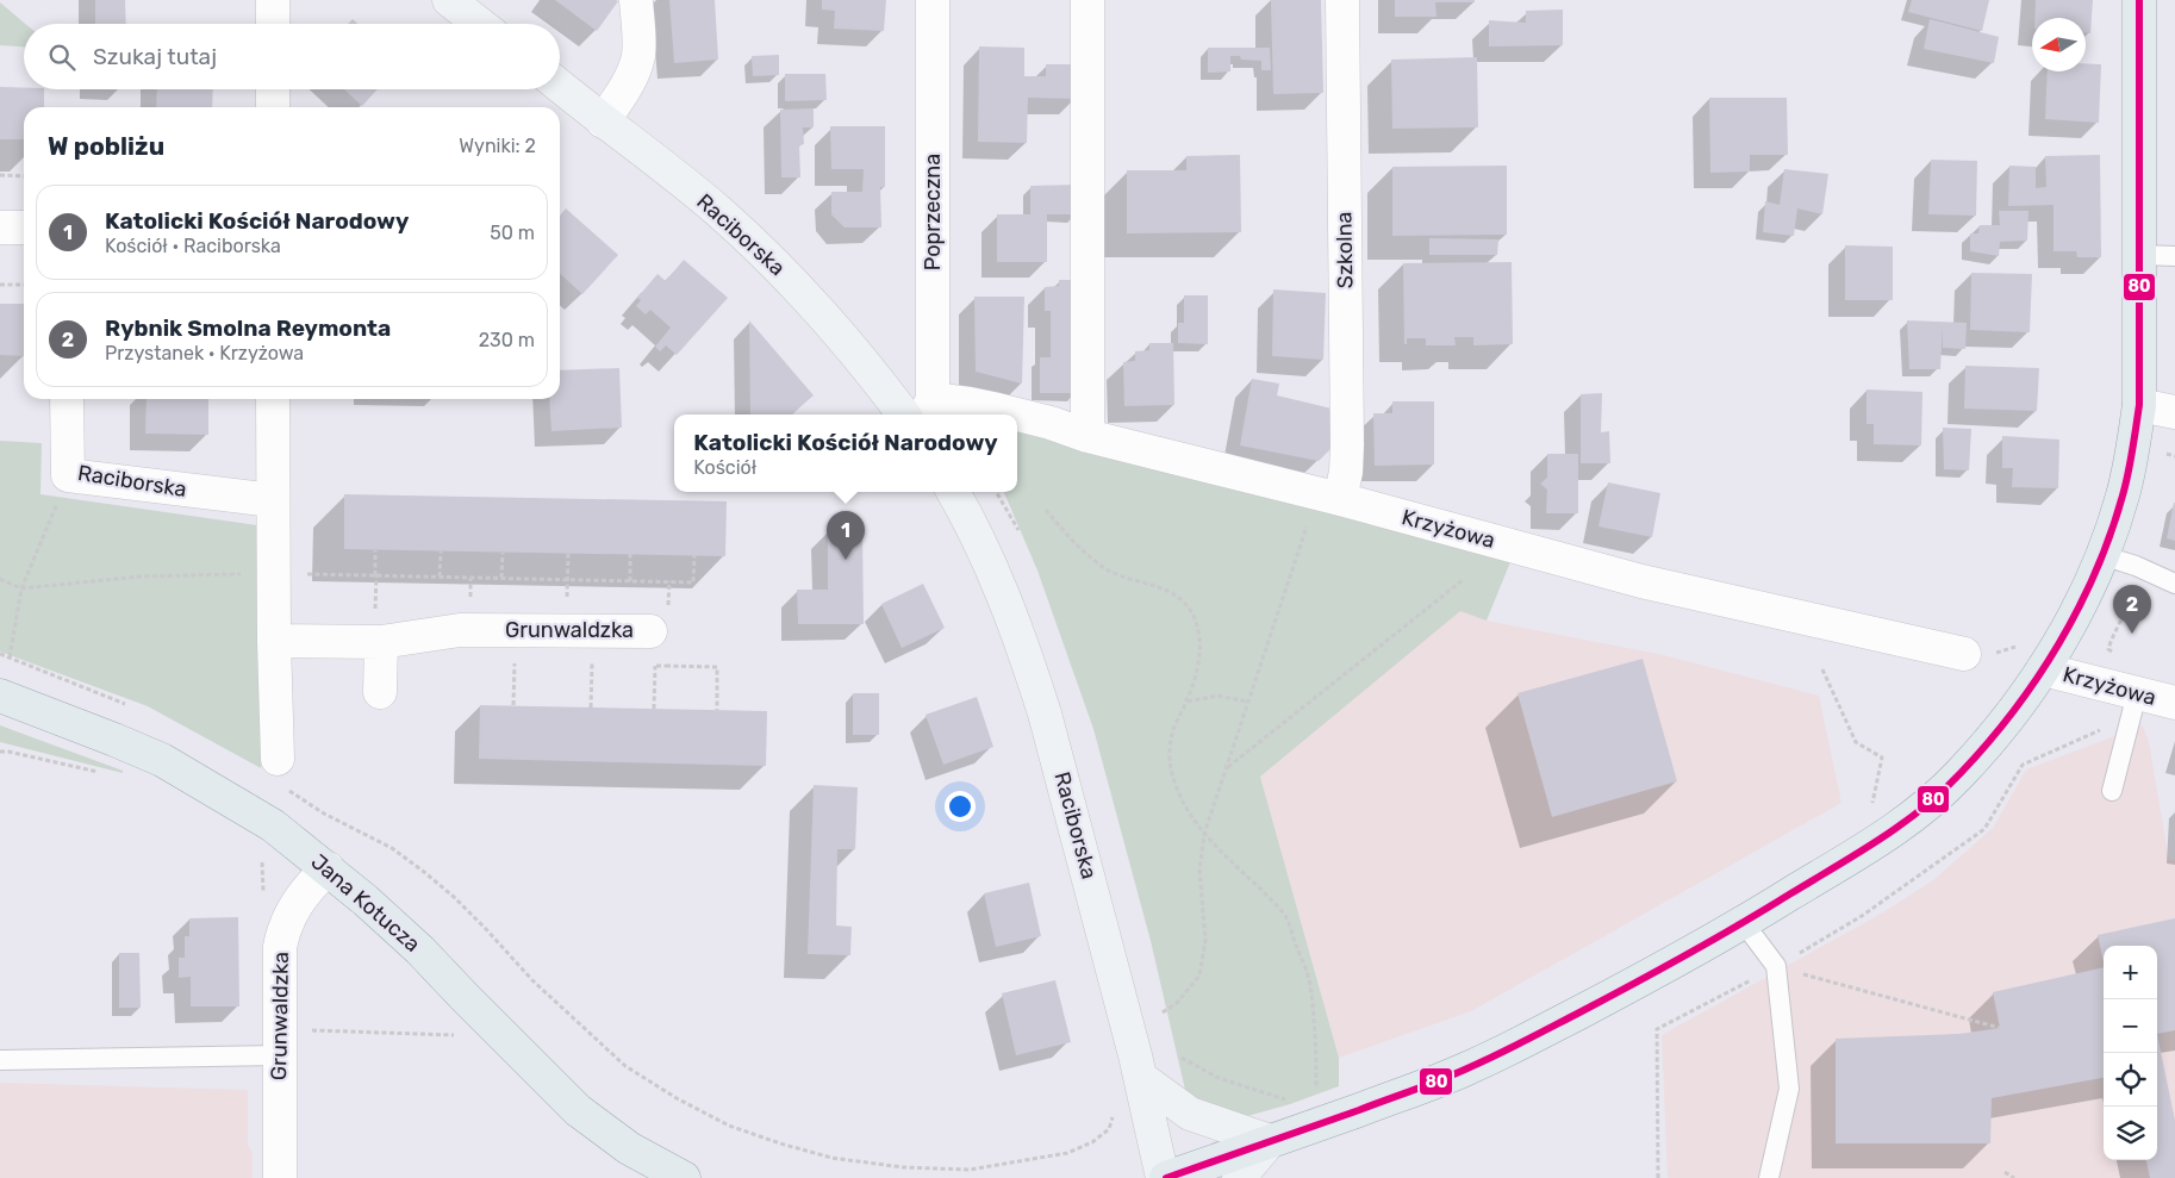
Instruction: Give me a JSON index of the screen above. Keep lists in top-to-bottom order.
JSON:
{
  "streets": {
    "main road": ["Jana Kotucza"],
    "street": [
      "Poprzeczna",
      "Raciborska",
      "Szkolna",
      "Krzyżowa",
      "Grunwaldzka"
    ]
  },
  "crossings": [
    ["Poprzeczna", "Krzyżowa"],
    ["Szkolna", "Krzyżowa"],
    ["Grunwaldzka", "Jana Kotucza"]
  ],
  "lines": ["transit line 80"],
  "north": "left",
  "page": {
    "search": "Szukaj tutaj",
    "heading": ["W pobliżu", "Wyniki: 2"],
    "list": [
      {
        "mark": "1",
        "name": "Katolicki Kościół Narodowy",
        "note": "Kościół · Raciborska",
        "value": "50 m"
      },
      {
        "mark": "2",
        "name": "Rybnik Smolna Reymonta",
        "note": "Przystanek · Krzyżowa",
        "value": "230 m"
      }
    ],
    "popup": ["Katolicki Kościół Narodowy", "Kościół"],
    "pins": ["1", "2"],
    "map_buttons": ["+", "−"]
  }
}
